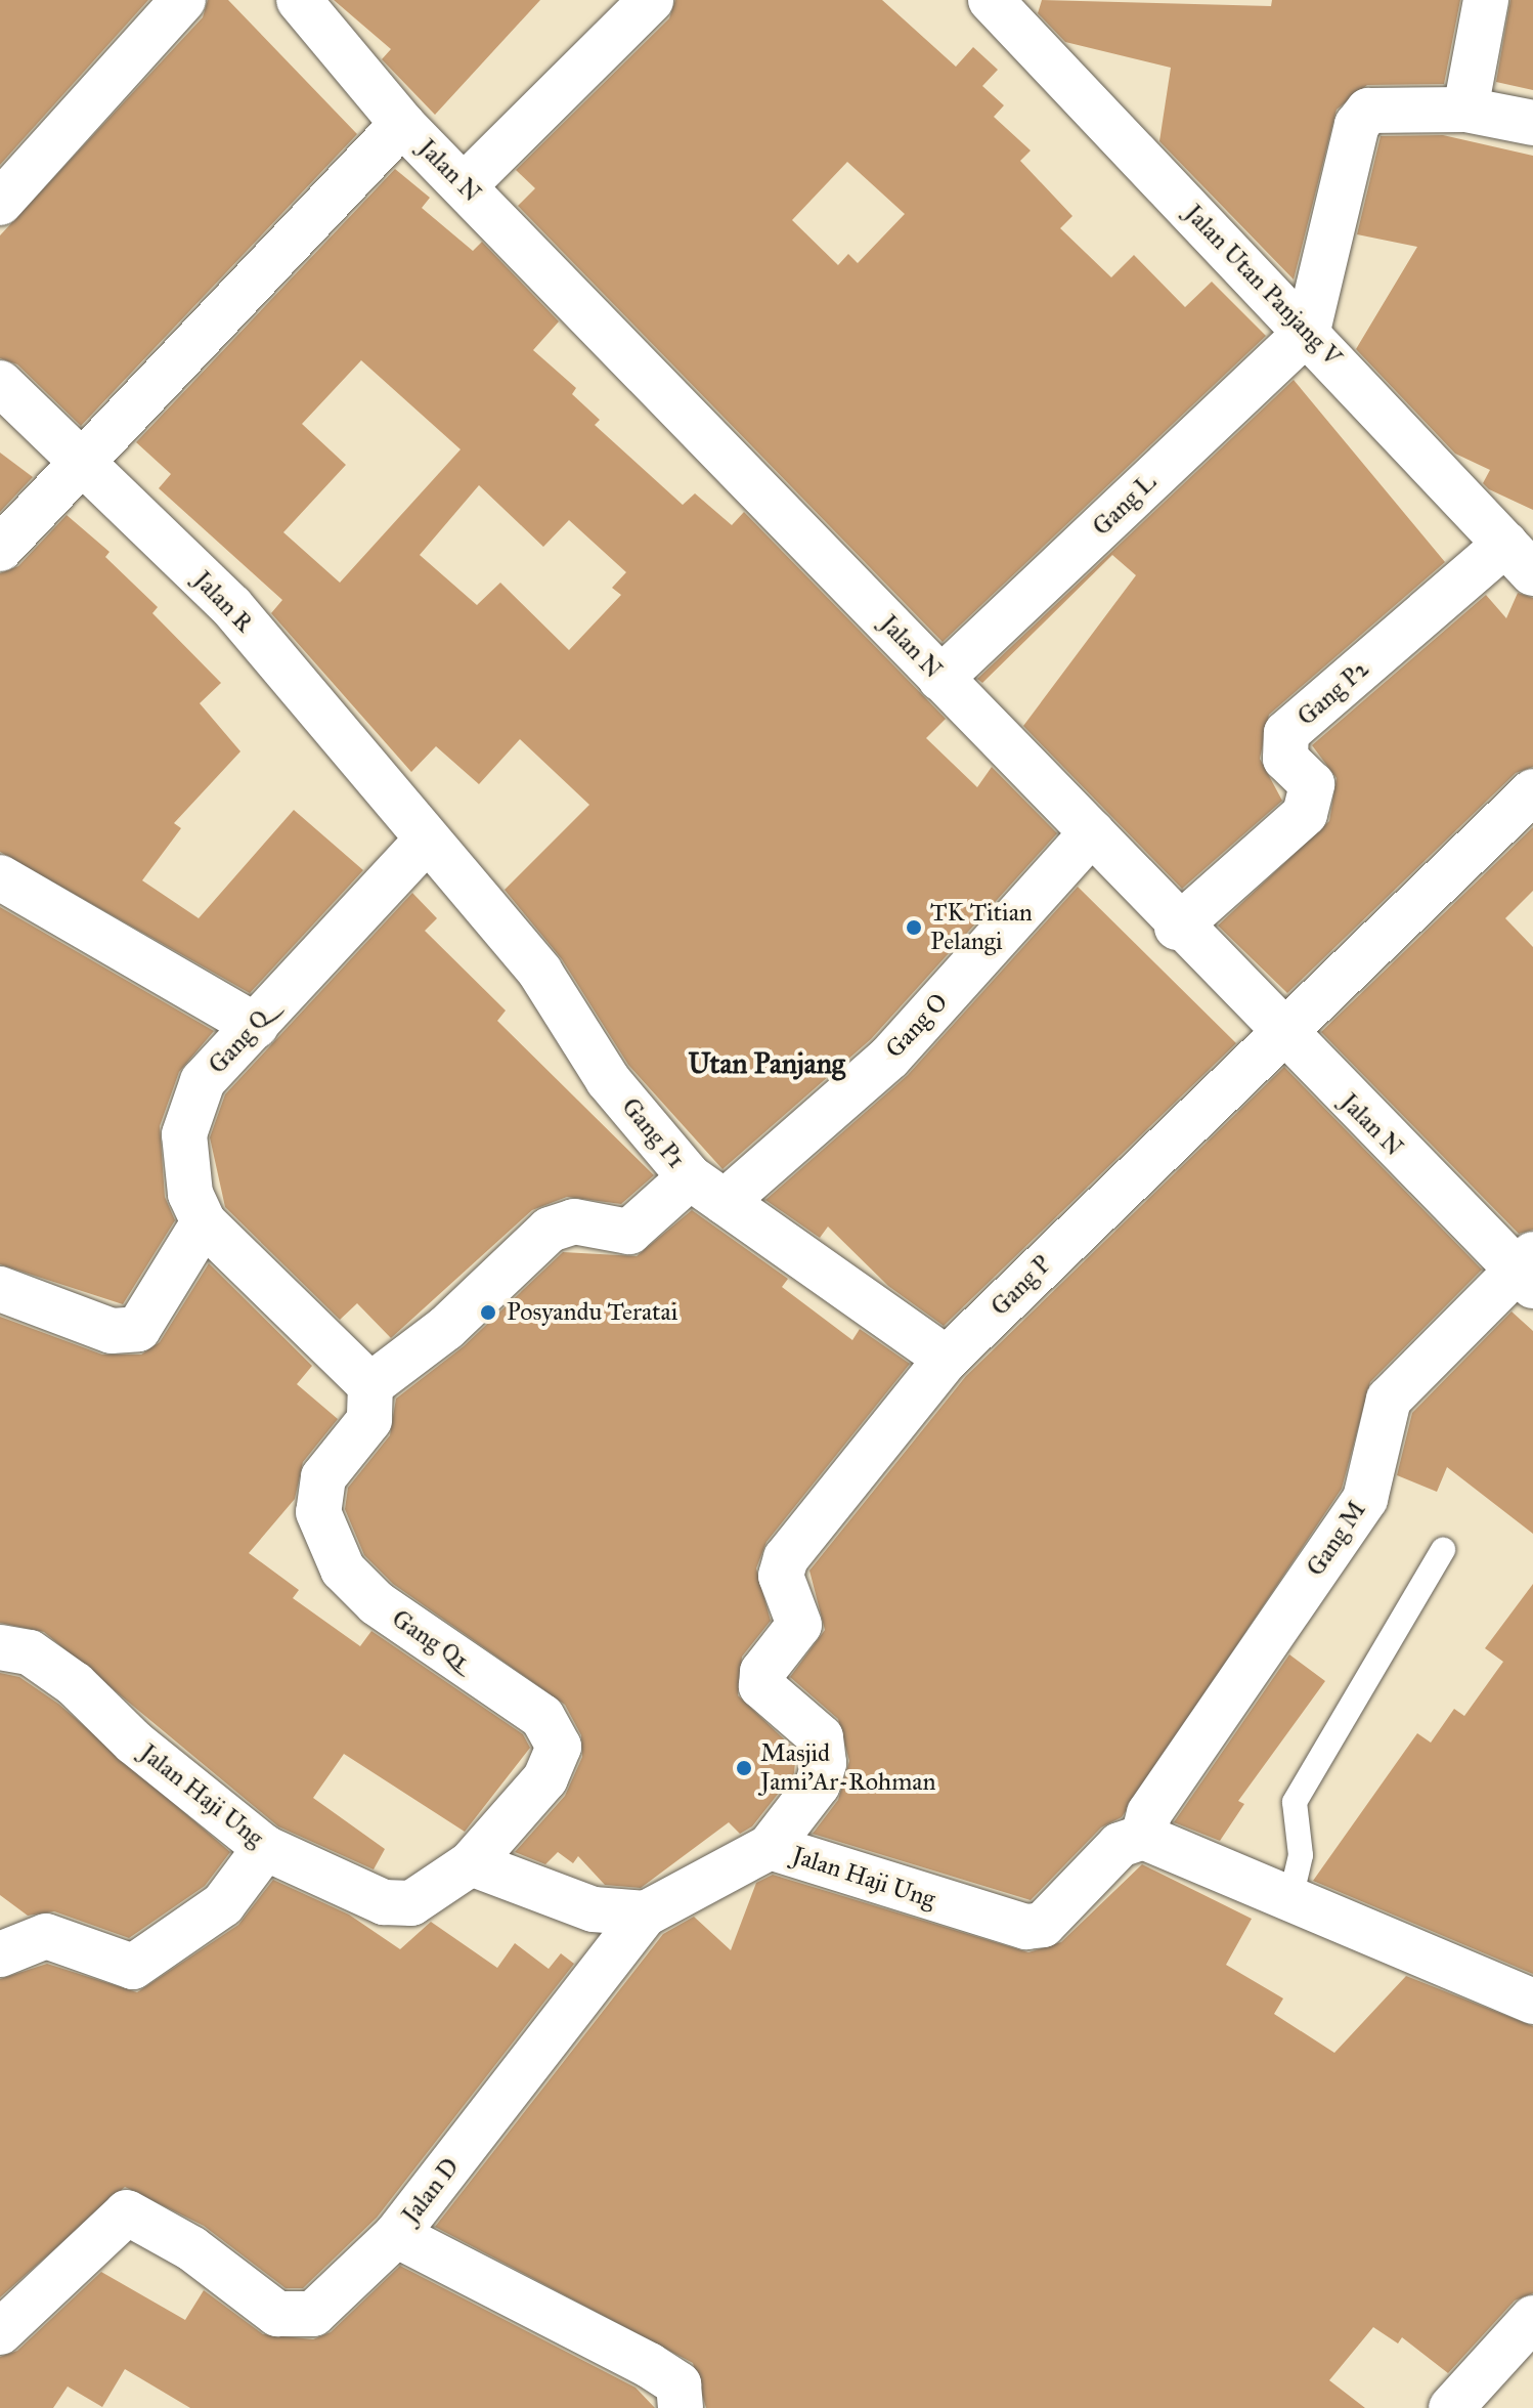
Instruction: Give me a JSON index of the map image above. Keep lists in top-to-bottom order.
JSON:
{
  "streets": {
    "street": [
      "Jalan N",
      "Jalan Utan Panjang V",
      "Gang L",
      "Jalan R",
      "Gang P2",
      "Gang O",
      "Gang Q",
      "Gang P1",
      "Gang P",
      "Gang M",
      "Gang Q1",
      "Jalan Haji Ung",
      "Jalan D"
    ]
  },
  "crossings": [
    ["Jalan N", "Gang L"],
    ["Jalan N", "Gang P2"],
    ["Jalan N", "Gang O"],
    ["Jalan N", "Gang P"],
    ["Jalan N", "Gang M"],
    ["Jalan Utan Panjang V", "Gang L"],
    ["Jalan Utan Panjang V", "Gang P2"],
    ["Jalan R", "Gang Q"],
    ["Jalan R", "Gang P1"],
    ["Gang O", "Gang P1"],
    ["Gang Q", "Gang P1"],
    ["Gang P1", "Gang P"],
    ["Gang P", "Jalan Haji Ung"],
    ["Gang M", "Jalan Haji Ung"],
    ["Gang Q1", "Jalan Haji Ung"],
    ["Jalan Haji Ung", "Jalan D"]
  ],
  "districts": ["Utan Panjang"],
  "places": ["TK Titian Pelangi", "Posyandu Teratai", "Masjid Jami'Ar-Rohman"]
}
